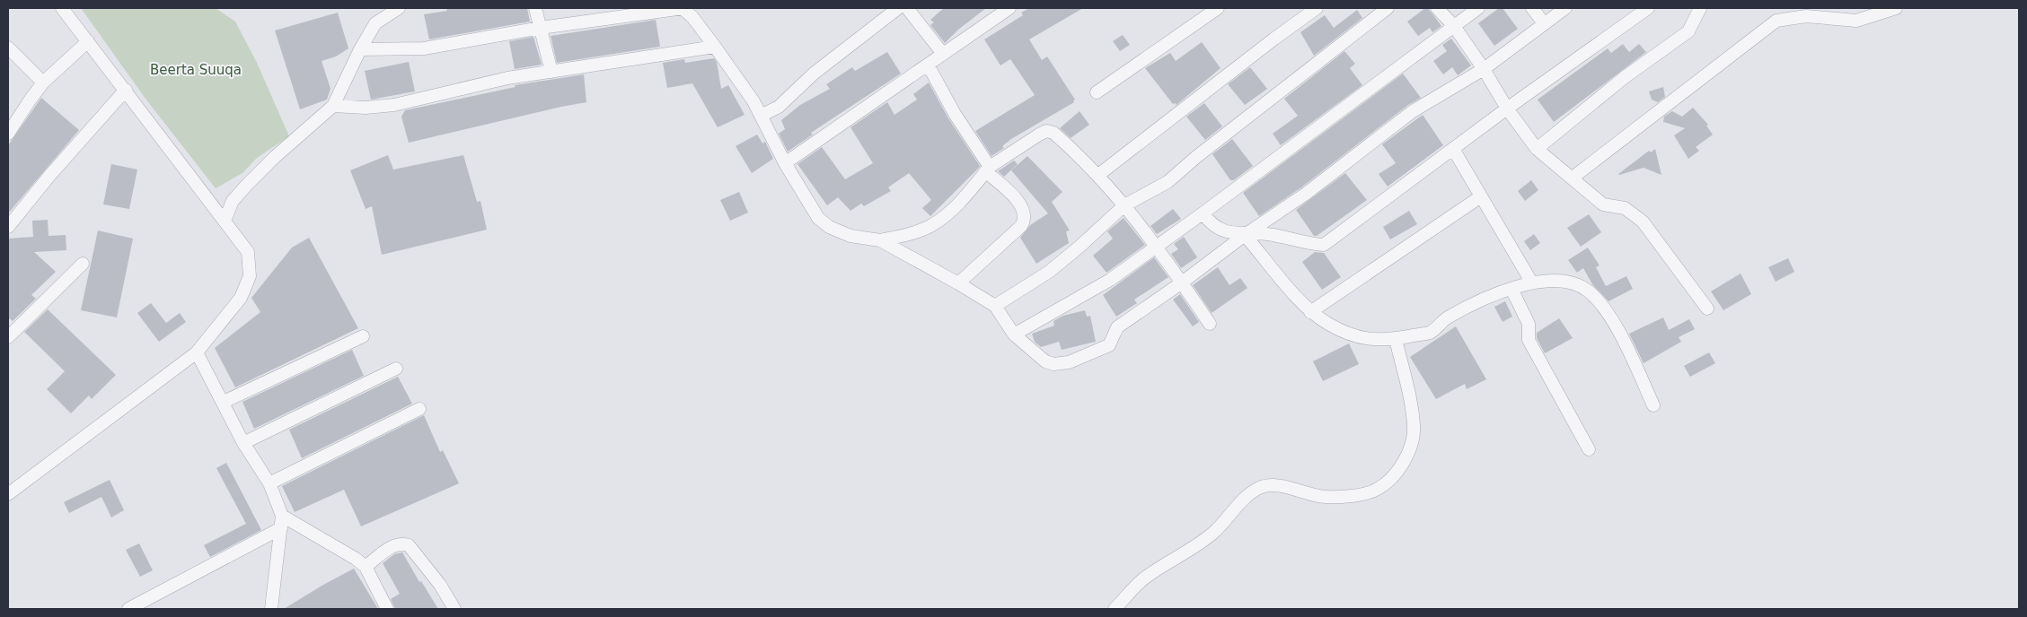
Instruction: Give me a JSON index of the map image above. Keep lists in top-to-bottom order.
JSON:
{
  "parks": ["Beerta Suuqa"]
}
